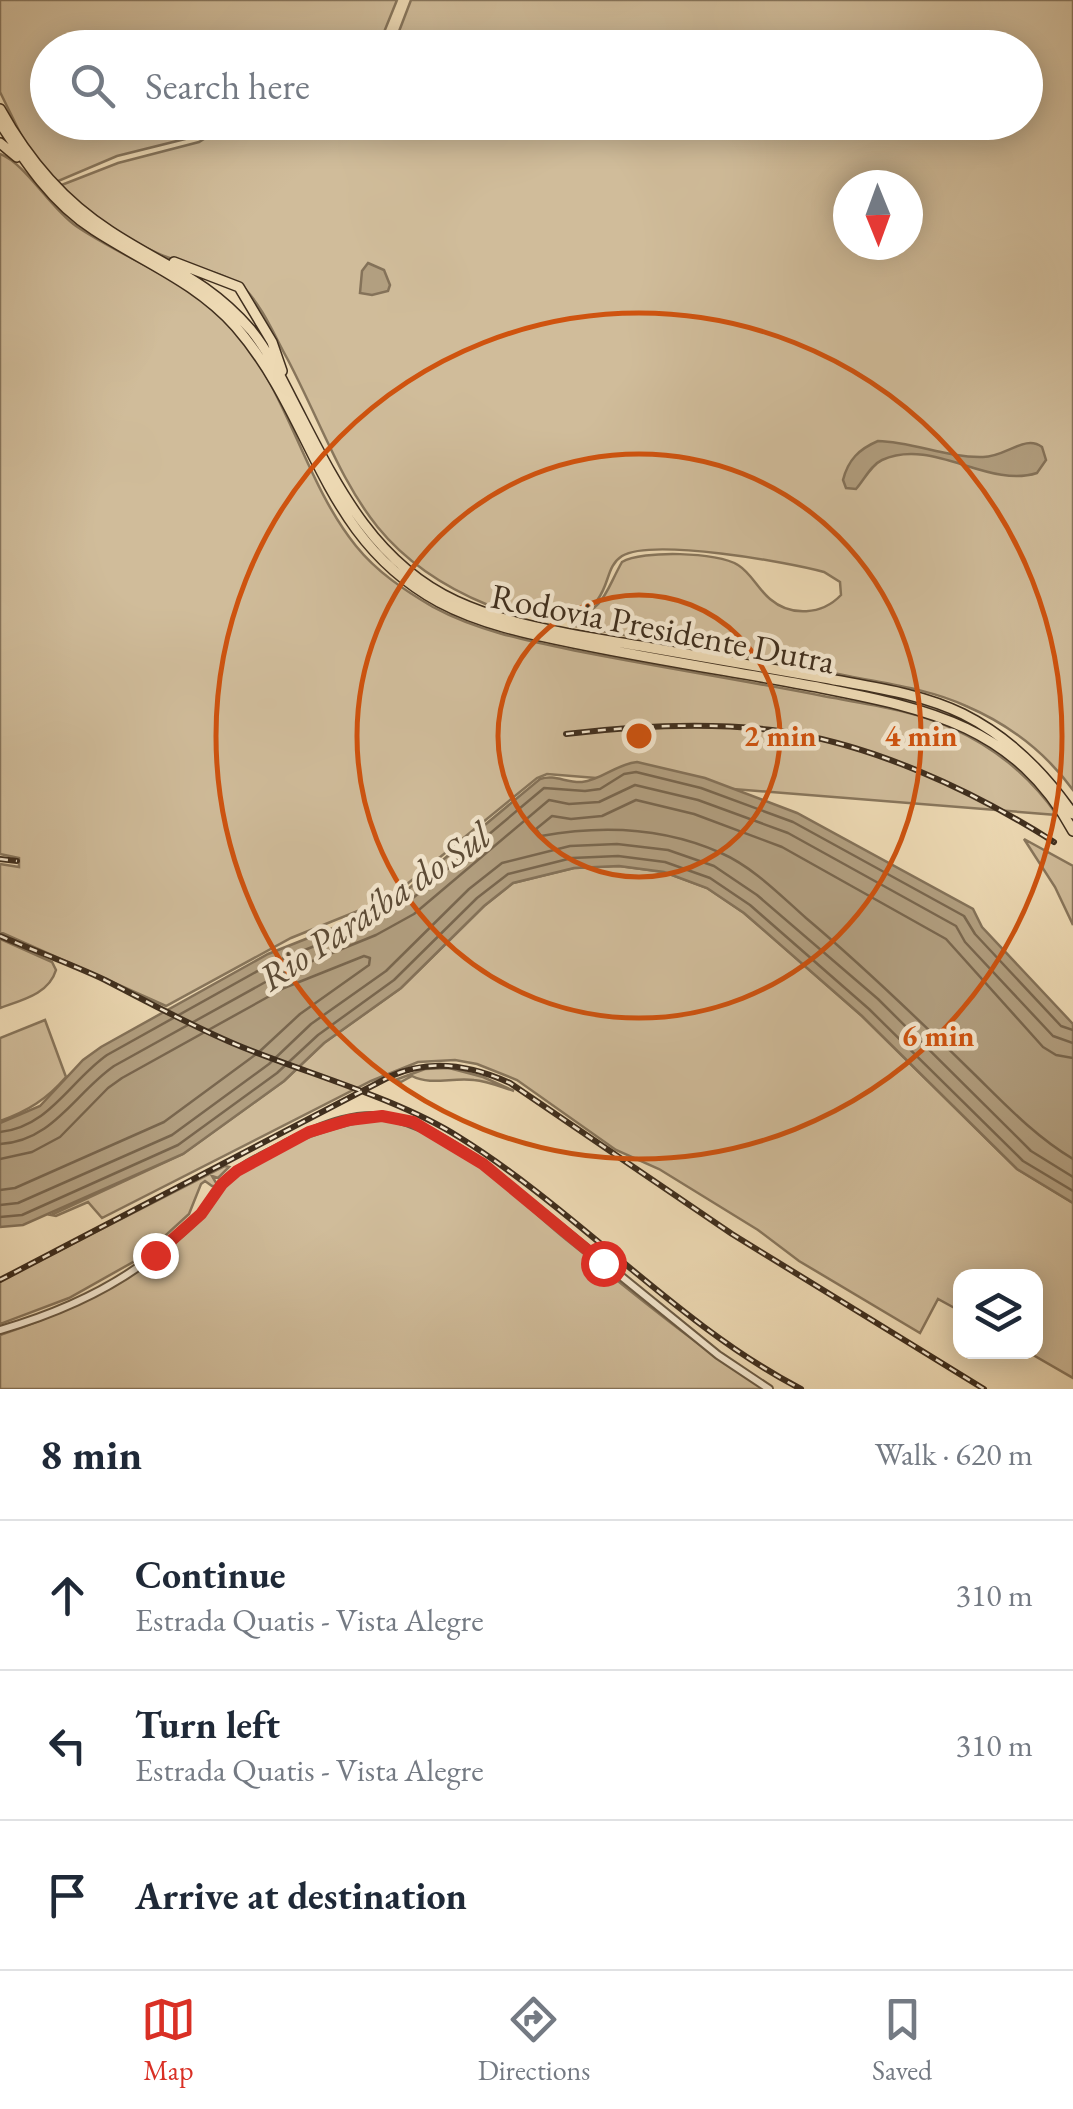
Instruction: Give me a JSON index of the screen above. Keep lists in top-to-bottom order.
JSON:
{
  "streets": {
    "highway": ["Rodovia Presidente Dutra"]
  },
  "water": ["Rio Paraíba do Sul"],
  "north": "bottom",
  "page": {
    "search": "Search here",
    "heading": ["8 min", "Walk · 620 m"],
    "list": [
      ["Continue", "Estrada Quatis - Vista Alegre", "310 m"],
      ["Turn left", "Estrada Quatis - Vista Alegre", "310 m"],
      "Arrive at destination"
    ],
    "nav": ["Map", "Directions", "Saved"]
  },
  "rings": ["2 min", "4 min", "6 min"]
}
